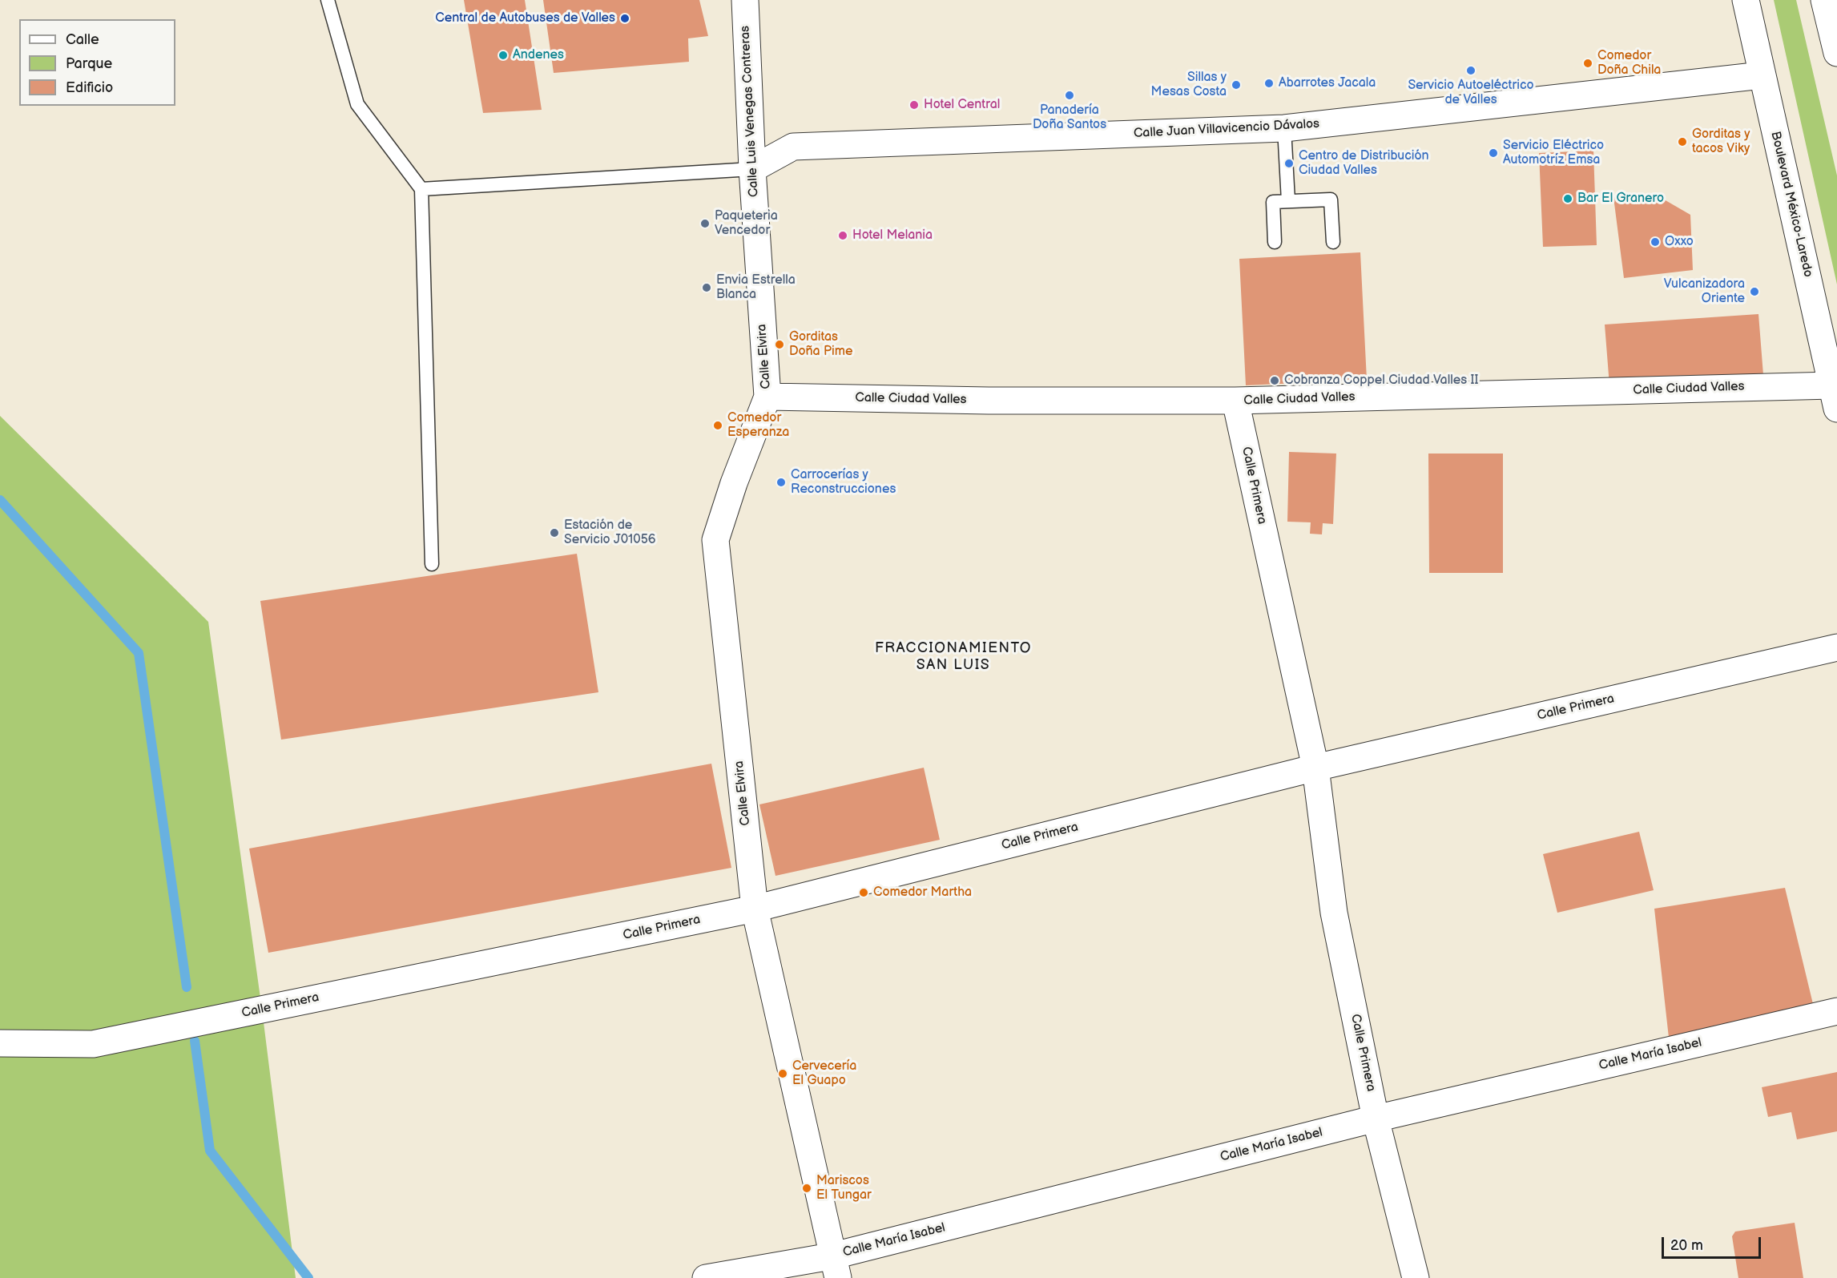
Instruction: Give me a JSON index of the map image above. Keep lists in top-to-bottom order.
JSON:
{
  "streets": {
    "street": [
      "Calle Luis Venegas Contreras",
      "Calle Juan Villavicencio Dávalos",
      "Boulevard México-Laredo",
      "Calle Elvira",
      "Calle Ciudad Valles",
      "Calle Primera",
      "Calle María Isabel"
    ]
  },
  "crossings": [
    ["Calle Luis Venegas Contreras", "Calle Juan Villavicencio Dávalos"],
    ["Calle Luis Venegas Contreras", "Calle Elvira"],
    ["Calle Juan Villavicencio Dávalos", "Boulevard México-Laredo"],
    ["Boulevard México-Laredo", "Calle Ciudad Valles"],
    ["Calle Elvira", "Calle Ciudad Valles"],
    ["Calle Elvira", "Calle Primera"],
    ["Calle Elvira", "Calle María Isabel"],
    ["Calle Ciudad Valles", "Calle Primera"],
    ["Calle Primera", "Calle María Isabel"]
  ],
  "districts": ["FRACCIONAMIENTO SAN LUIS"],
  "places": [
    "Central de Autobuses de Valles",
    "Andenes",
    "Comedor Doña Chila",
    "Servicio Autoeléctrico de Valles",
    "Abarrotes Jacala",
    "Sillas y Mesas Costa",
    "Panadería Doña Santos",
    "Hotel Central",
    "Gorditas y tacos Viky",
    "Servicio Eléctrico Automotríz Emsa",
    "Centro de Distribución Ciudad Valles",
    "Bar El Granero",
    "Paqueteria Vencedor",
    "Hotel Melania",
    "Oxxo",
    "Envia Estrella Blanca",
    "Vulcanizadora Oriente",
    "Gorditas Doña Pime",
    "Cobranza Coppel Ciudad Valles II",
    "Comedor Esperanza",
    "Carrocerías y Reconstrucciones",
    "Estación de Servicio J01056",
    "Comedor Martha",
    "Cervecería El Guapo",
    "Mariscos El Tungar"
  ],
  "legend": ["Calle", "Parque", "Edificio"],
  "scale_bar": "20 m"
}
